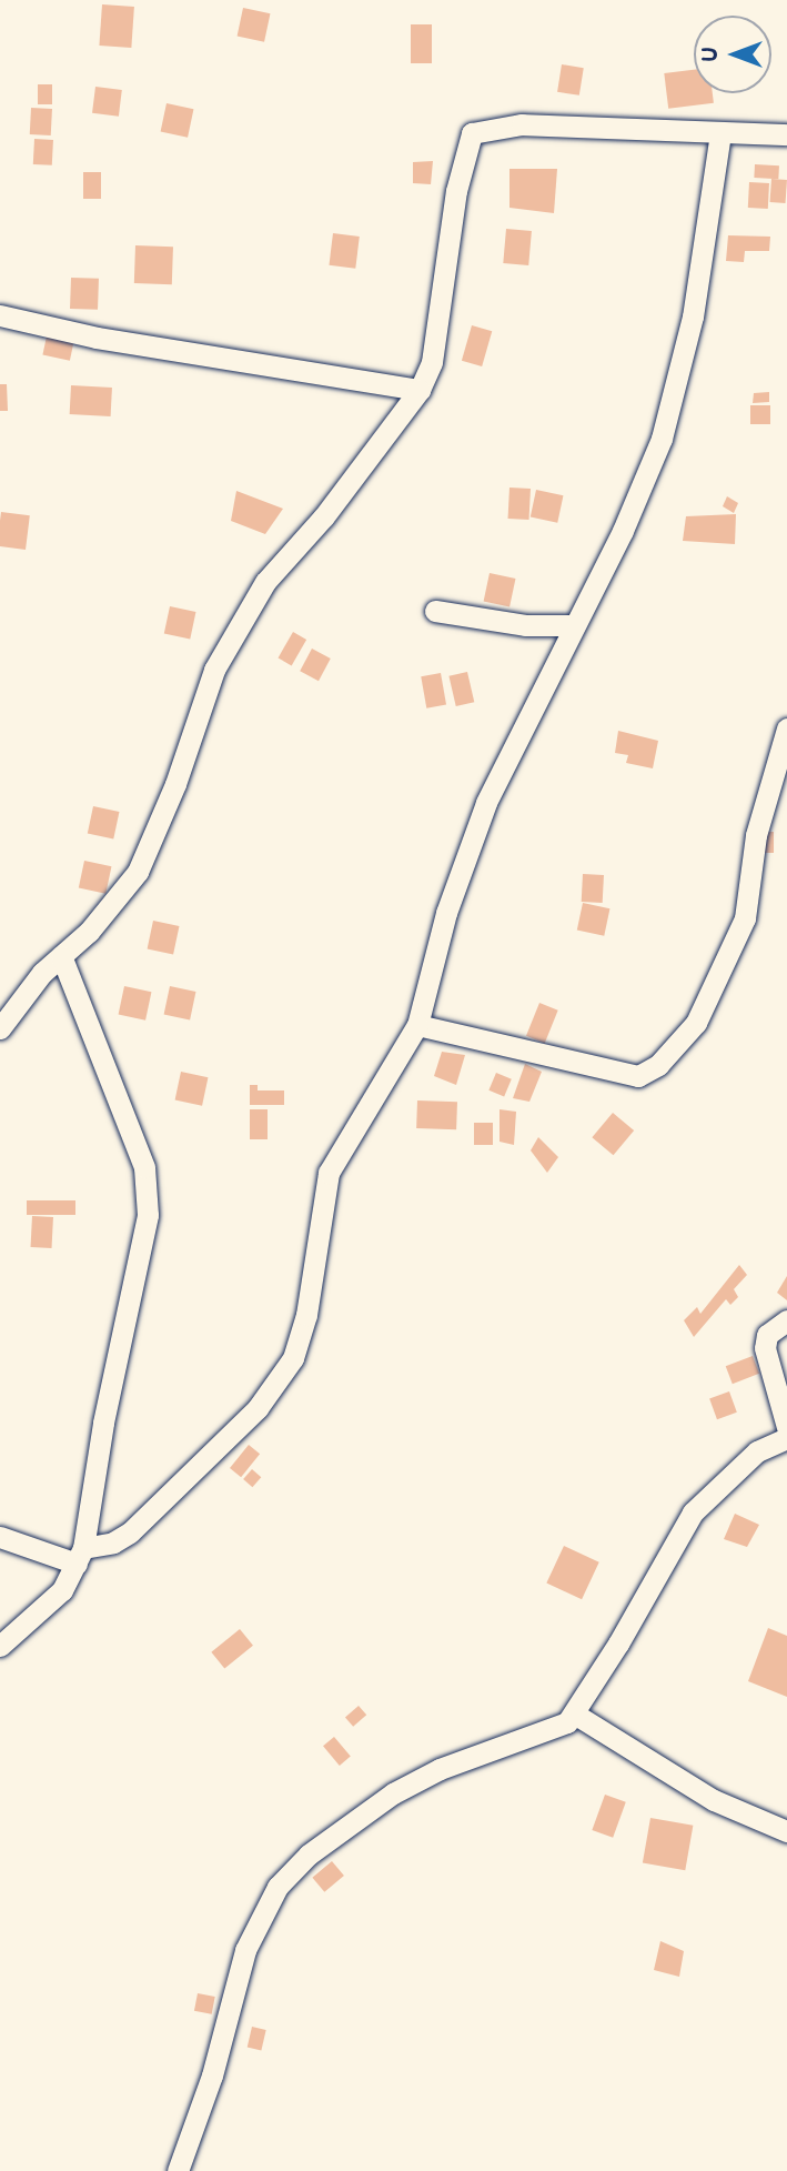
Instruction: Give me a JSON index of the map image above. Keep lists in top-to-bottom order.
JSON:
{
  "north": "left"
}
